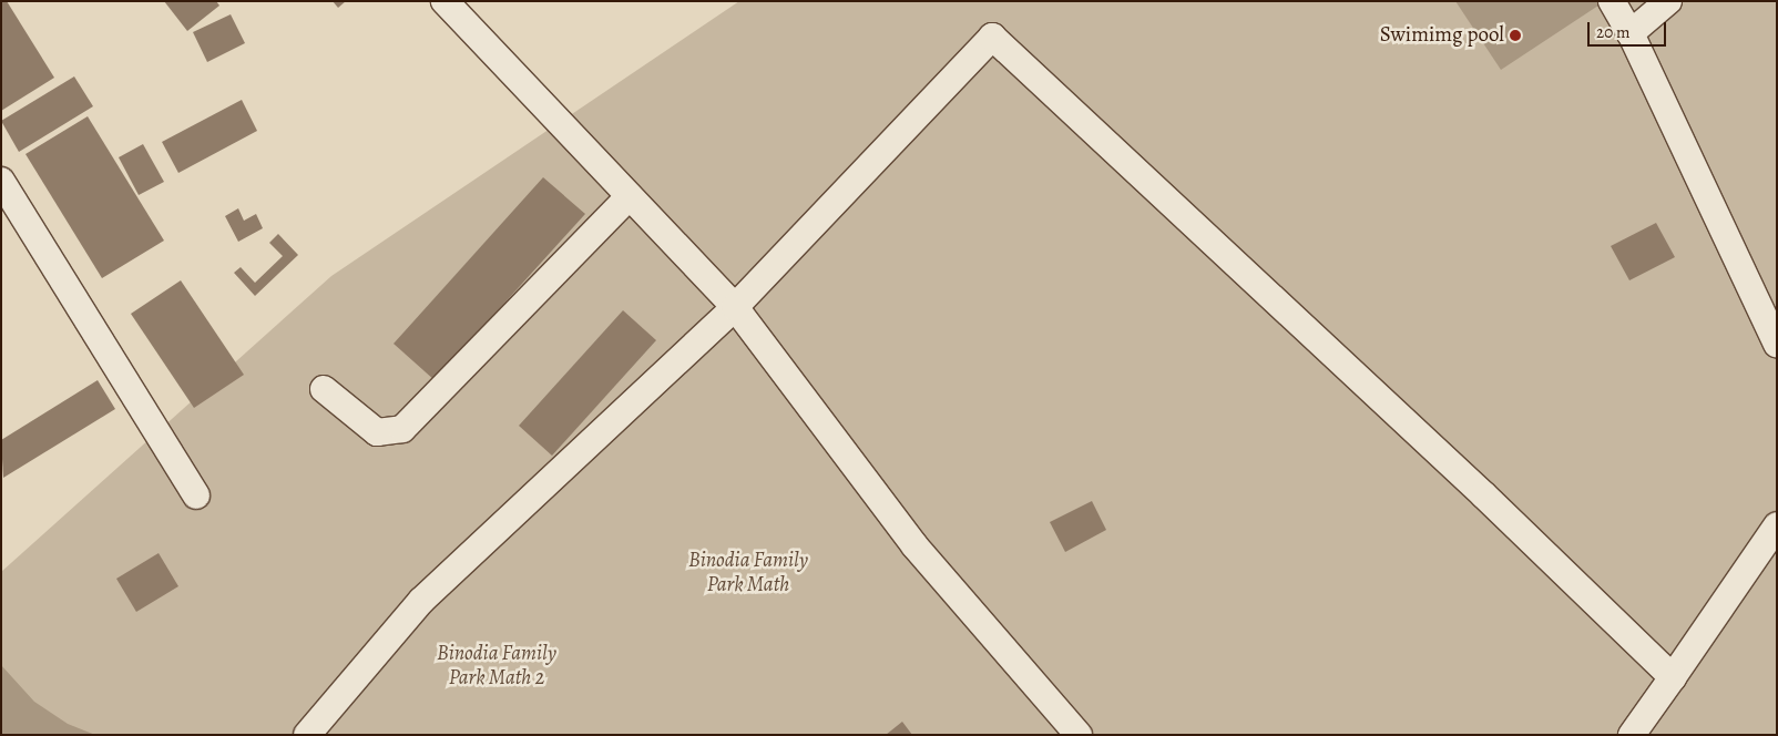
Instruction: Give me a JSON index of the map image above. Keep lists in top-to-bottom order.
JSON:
{
  "parks": ["Binodia Family Park Math", "Binodia Family Park Math 2"],
  "places": ["Swimimg pool"],
  "scale_bar": "20 m"
}
